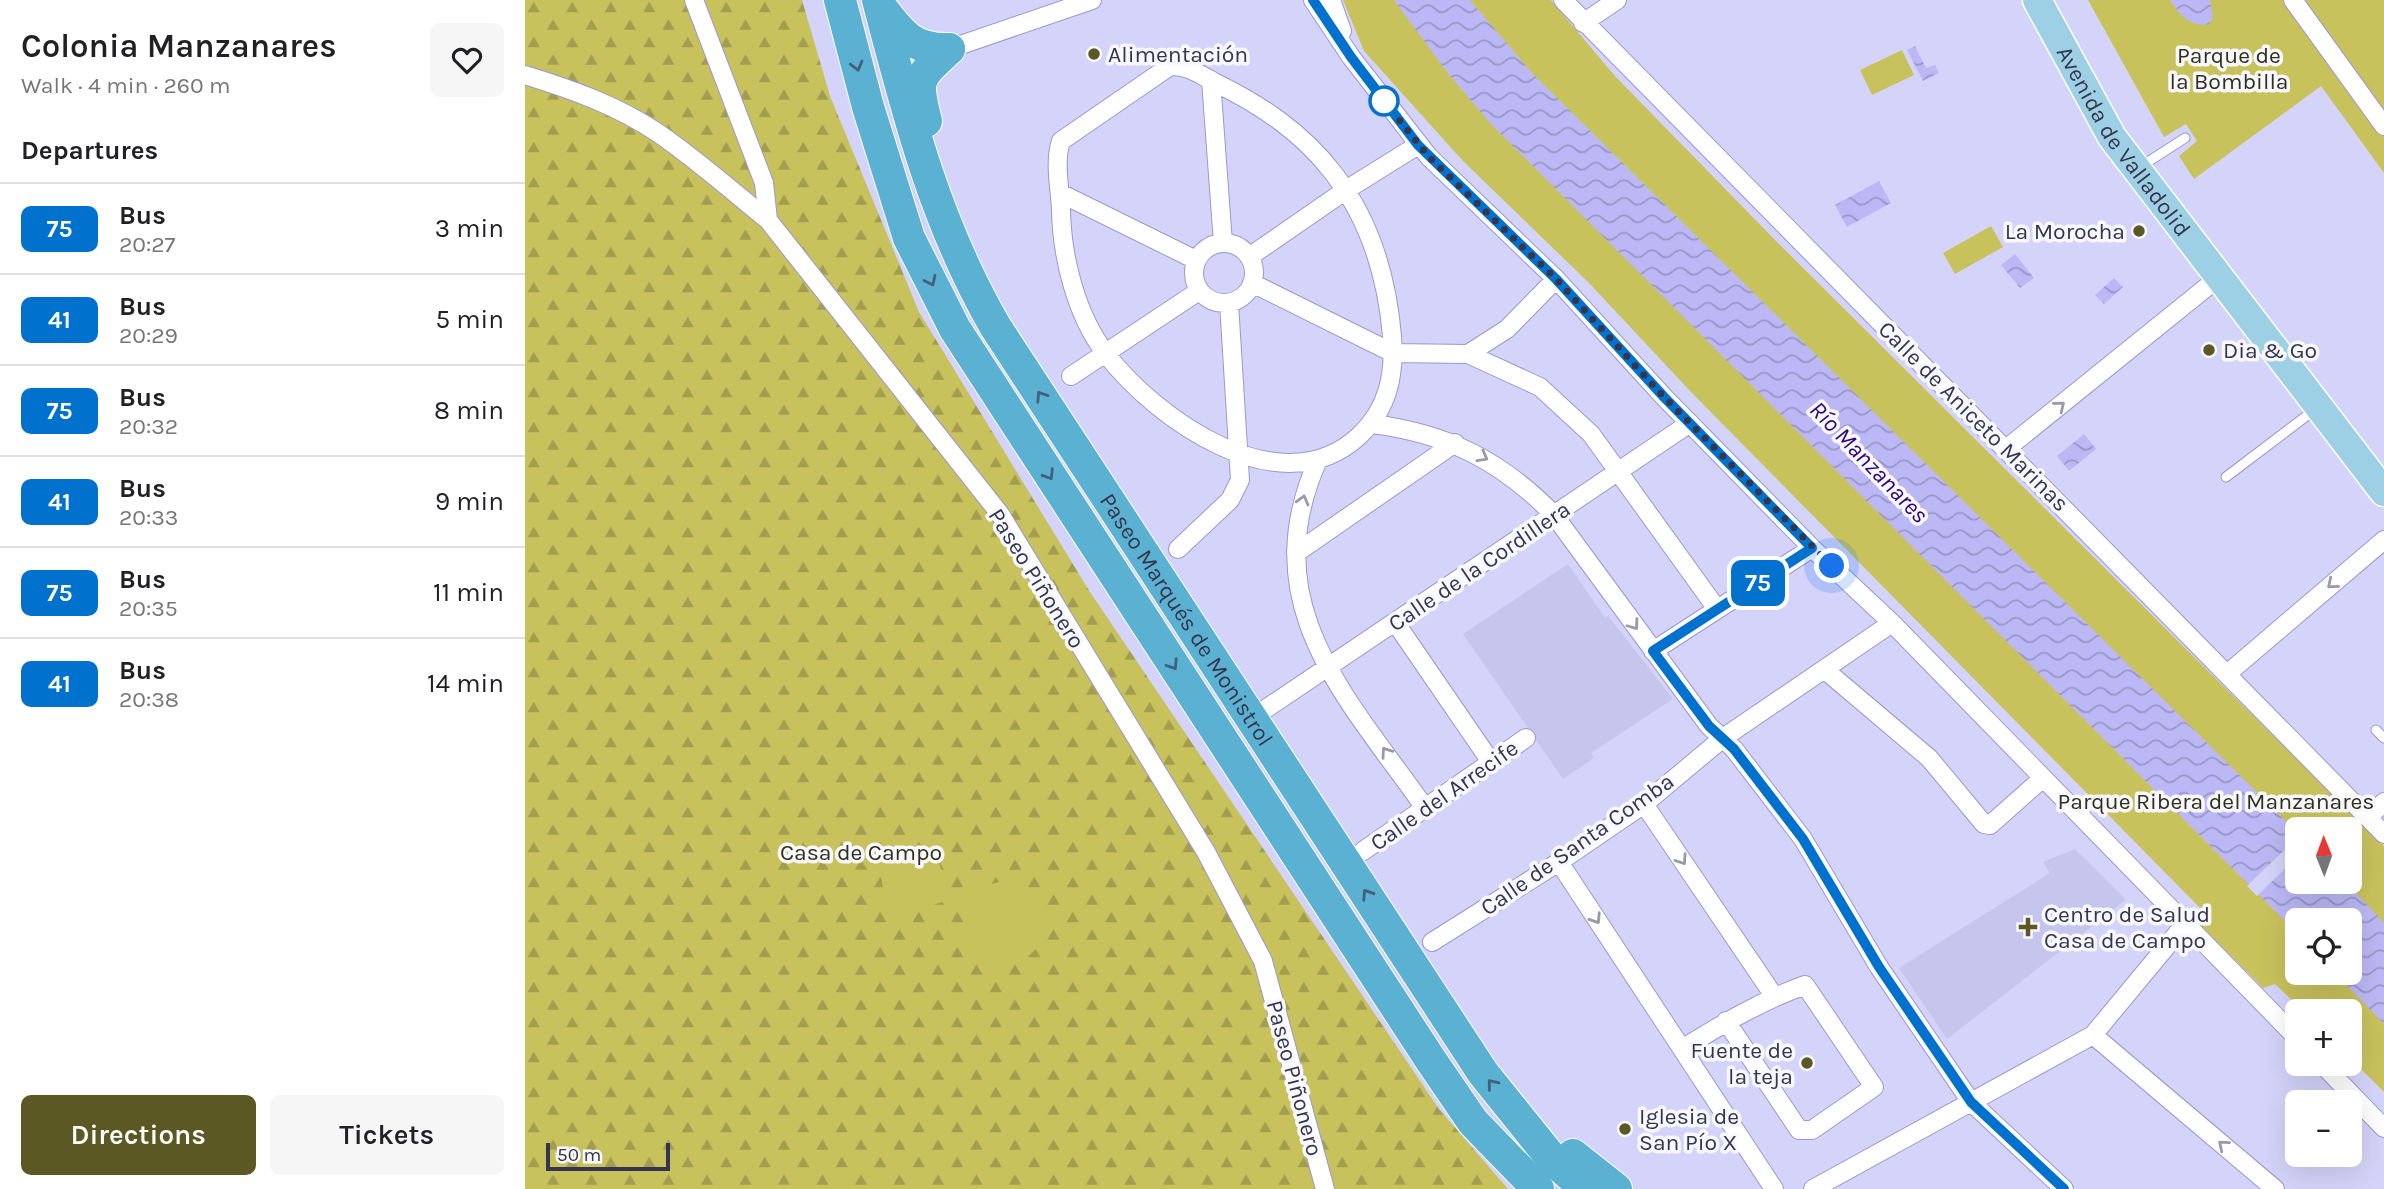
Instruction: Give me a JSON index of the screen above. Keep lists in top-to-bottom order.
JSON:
{
  "streets": {
    "highway": ["Paseo Marqués de Monistrol"],
    "main road": ["Avenida de Valladolid"],
    "street": [
      "Calle de Aniceto Marinas",
      "Calle de la Cordillera",
      "Paseo Piñonero",
      "Calle del Arrecife",
      "Calle de Santa Comba"
    ]
  },
  "water": ["Río Manzanares"],
  "parks": ["Parque de la Bombilla", "Parque Ribera del Manzanares", "Casa de Campo"],
  "places": {
    "other": [
      "Alimentación",
      "La Morocha",
      "Dia & Go",
      "Fuente de la teja",
      "Iglesia de San Pío X"
    ],
    "health": ["Centro de Salud Casa de Campo"]
  },
  "lines": ["bus line 75"],
  "scale_bar": "50 m",
  "north": "top",
  "page": {
    "heading": [
      ["Colonia Manzanares", "Walk · 4 min · 260 m"],
      "Departures"
    ],
    "on_map": "75",
    "list": [
      {
        "mark": "75",
        "name": "Bus",
        "note": "20:27",
        "value": "3 min"
      },
      {
        "mark": "41",
        "name": "Bus",
        "note": "20:29",
        "value": "5 min"
      },
      {
        "mark": "75",
        "name": "Bus",
        "note": "20:32",
        "value": "8 min"
      },
      {
        "mark": "41",
        "name": "Bus",
        "note": "20:33",
        "value": "9 min"
      },
      {
        "mark": "75",
        "name": "Bus",
        "note": "20:35",
        "value": "11 min"
      },
      {
        "mark": "41",
        "name": "Bus",
        "note": "20:38",
        "value": "14 min"
      }
    ],
    "map_buttons": ["+", "−"],
    "buttons": ["Directions", "Tickets"],
    "scale": "50 m"
  }
}
